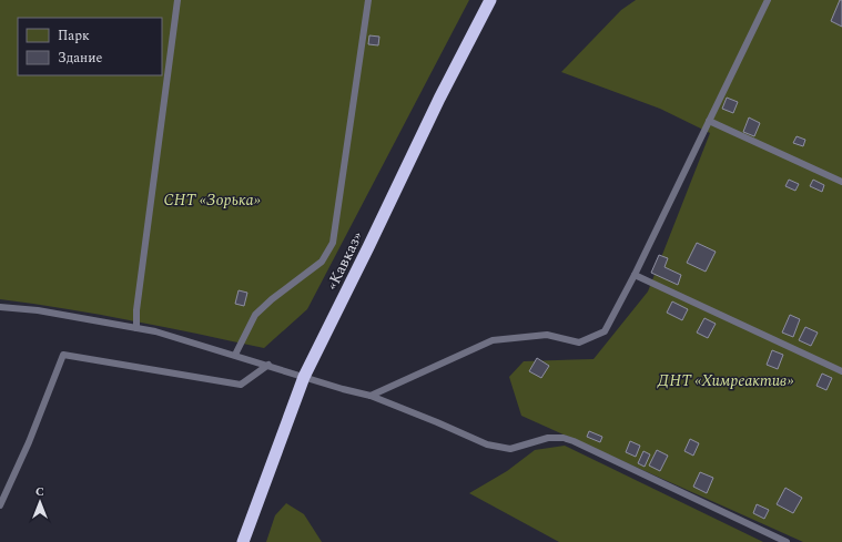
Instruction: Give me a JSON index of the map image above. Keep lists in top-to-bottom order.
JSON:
{
  "streets": {
    "highway": ["«Кавказ»"]
  },
  "parks": ["СНТ «Зорька»", "ДНТ «Химреактив»"],
  "legend": ["Парк", "Здание"],
  "north": "top"
}
